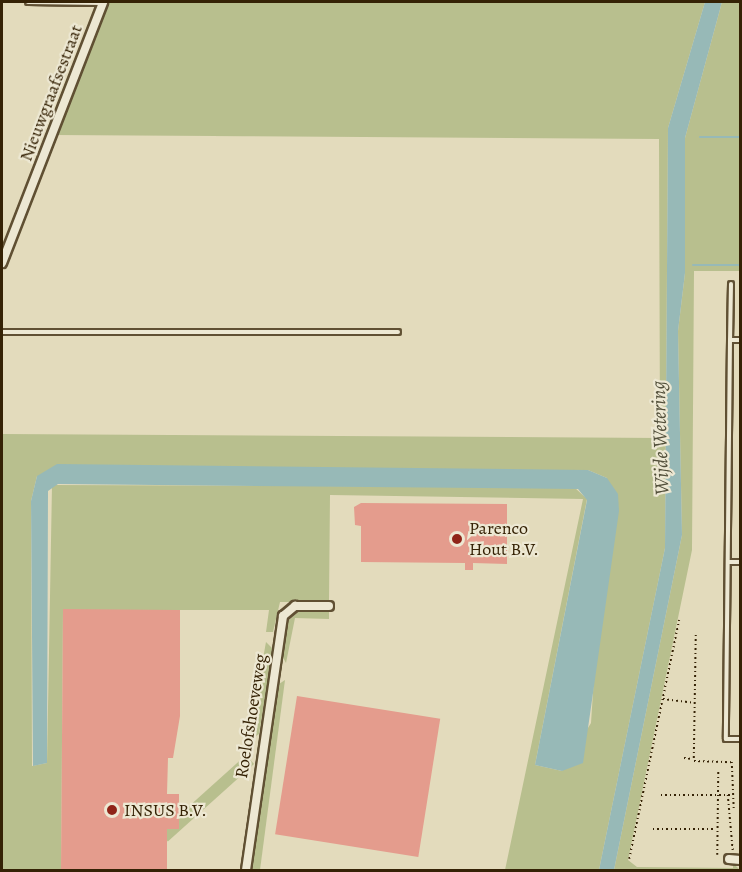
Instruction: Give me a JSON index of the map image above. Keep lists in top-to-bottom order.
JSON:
{
  "streets": {
    "street": ["Nieuwgraafsestraat", "Roelofshoeveweg"]
  },
  "water": ["Wijde Wetering"],
  "places": ["Parenco Hout B.V.", "INSUS B.V."]
}
